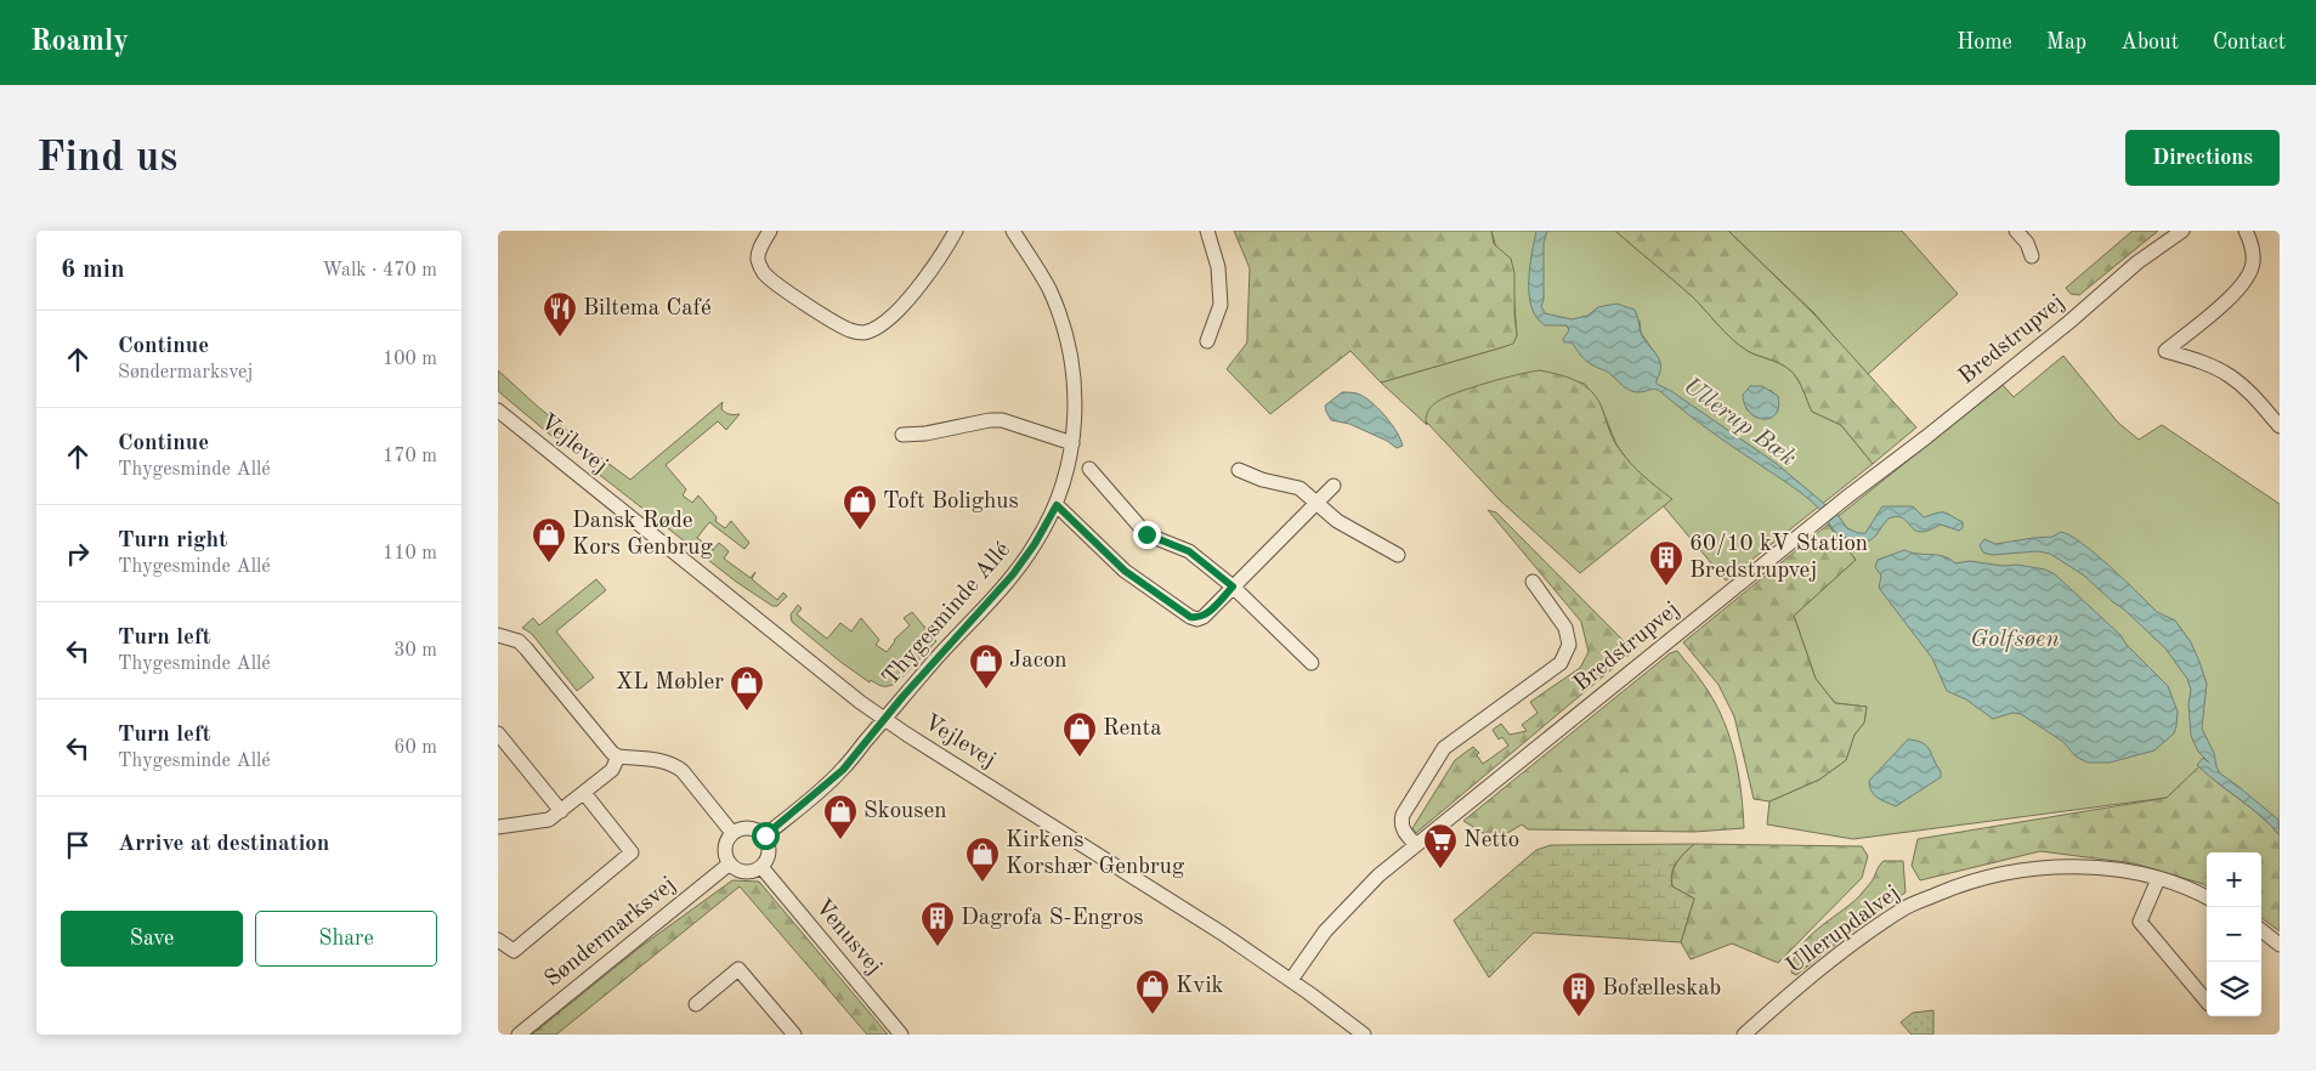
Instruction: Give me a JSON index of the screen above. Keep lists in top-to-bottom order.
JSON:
{
  "streets": {
    "street": [
      "Bredstrupvej",
      "Vejlevej",
      "Thygesminde Allé",
      "Ullerupdalvej",
      "Søndermarksvej",
      "Venusvej"
    ]
  },
  "crossings": [
    ["Bredstrupvej", "Vejlevej"],
    ["Vejlevej", "Thygesminde Allé"],
    ["Søndermarksvej", "Venusvej"]
  ],
  "water": ["Ullerup Bæk", "Golfsøen"],
  "places": {
    "restaurant": ["Biltema Café"],
    "shop": [
      "Toft Bolighus",
      "Dansk Røde Kors Genbrug",
      "Jacon",
      "XL Møbler",
      "Renta",
      "Skousen",
      "Kirkens Korshær Genbrug",
      "Kvik"
    ],
    "building": ["60/10 kV Station Bredstrupvej", "Dagrofa S-Engros", "Bofælleskab"],
    "supermarket": ["Netto"]
  },
  "page": {
    "header": "Roamly",
    "nav": [
      "Home",
      "Map",
      "About",
      "Contact"
    ],
    "buttons": [
      "Directions",
      ["Save", "Share"]
    ],
    "title": "Find us",
    "heading": ["6 min", "Walk · 470 m"],
    "list": [
      ["Continue", "Søndermarksvej", "100 m"],
      ["Continue", "Thygesminde Allé", "170 m"],
      ["Turn right", "Thygesminde Allé", "110 m"],
      ["Turn left", "Thygesminde Allé", "30 m"],
      ["Turn left", "Thygesminde Allé", "60 m"],
      "Arrive at destination"
    ],
    "map_buttons": ["+", "−"]
  }
}
